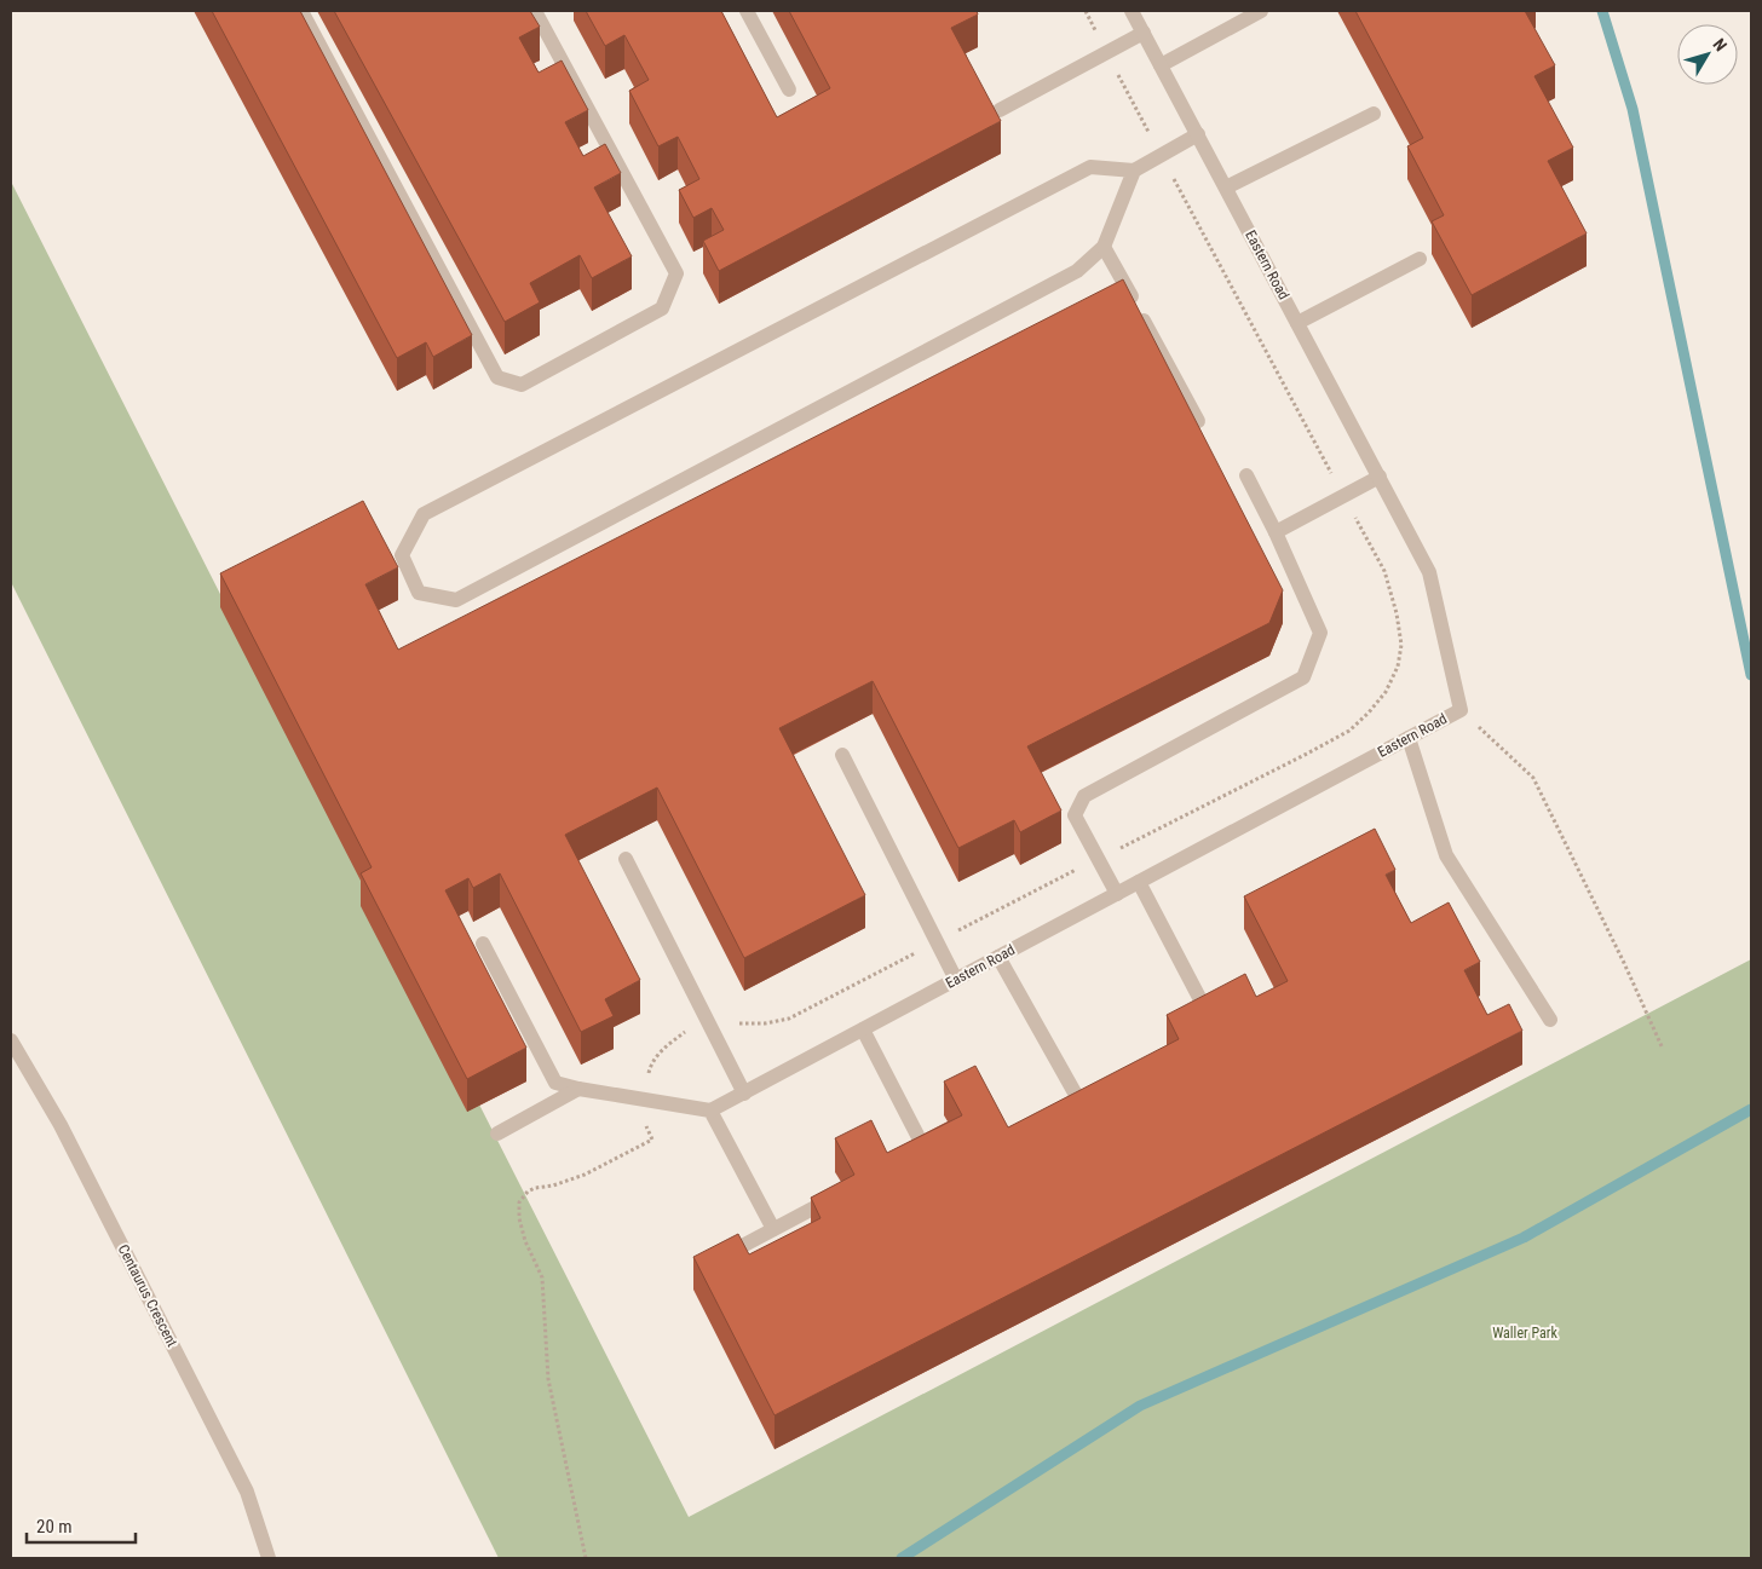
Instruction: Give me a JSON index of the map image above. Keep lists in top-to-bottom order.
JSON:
{
  "streets": {
    "street": ["Eastern Road", "Centaurus Crescent"]
  },
  "parks": ["Waller Park"],
  "scale_bar": "20 m",
  "north": "top right"
}
